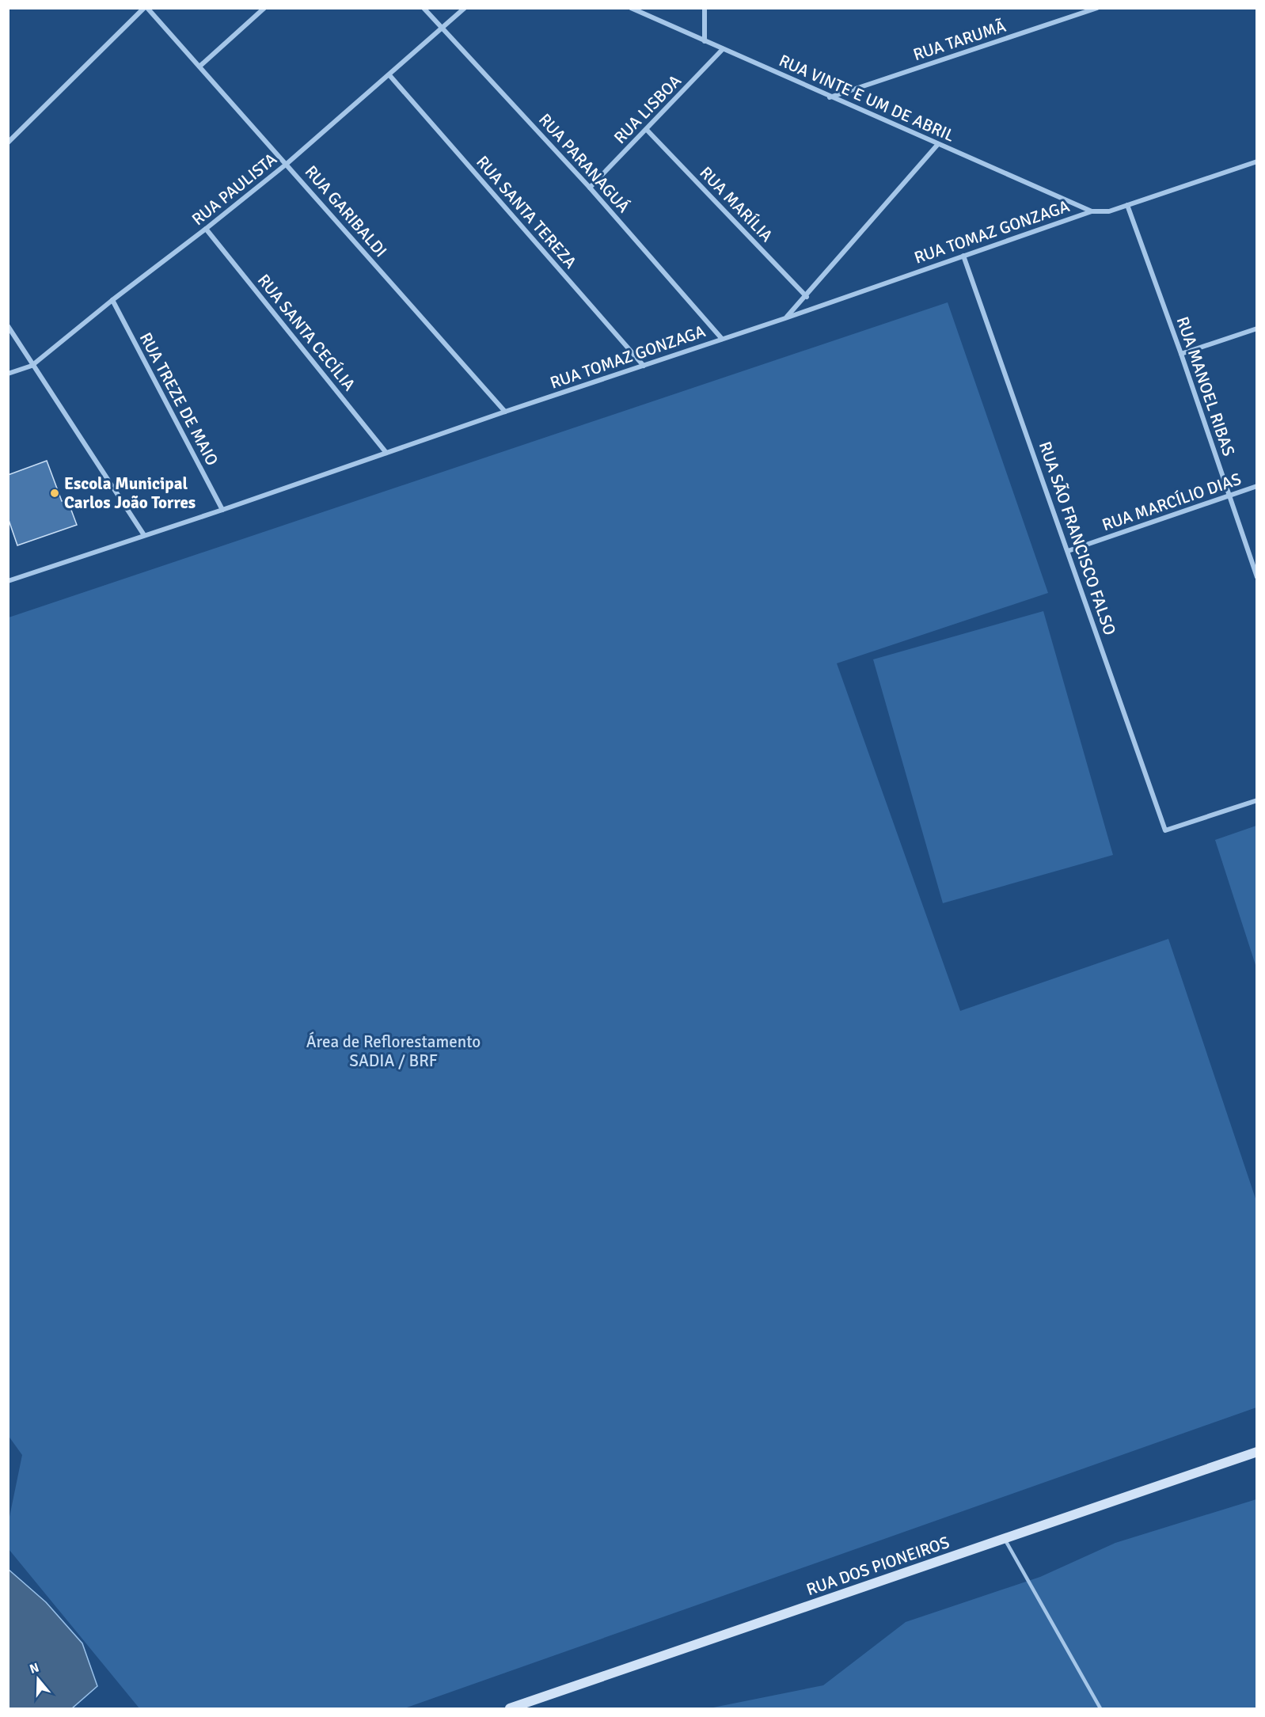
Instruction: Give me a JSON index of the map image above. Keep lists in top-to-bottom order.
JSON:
{
  "streets": {
    "main road": ["RUA DOS PIONEIROS"],
    "street": [
      "RUA TARUMÃ",
      "RUA VINTE E UM DE ABRIL",
      "RUA LISBOA",
      "RUA PARANAGUÁ",
      "RUA PAULISTA",
      "RUA MARÍLIA",
      "RUA GARIBALDI",
      "RUA SANTA TEREZA",
      "RUA TOMAZ GONZAGA",
      "RUA SANTA CECÍLIA",
      "RUA MANOEL RIBAS",
      "RUA TREZE DE MAIO",
      "RUA MARCÍLIO DIAS",
      "RUA SÃO FRANCISCO FALSO"
    ]
  },
  "crossings": [
    ["RUA TARUMÃ", "RUA VINTE E UM DE ABRIL"],
    ["RUA VINTE E UM DE ABRIL", "RUA LISBOA"],
    ["RUA VINTE E UM DE ABRIL", "RUA TOMAZ GONZAGA"],
    ["RUA LISBOA", "RUA PARANAGUÁ"],
    ["RUA LISBOA", "RUA MARÍLIA"],
    ["RUA PARANAGUÁ", "RUA PAULISTA"],
    ["RUA PARANAGUÁ", "RUA TOMAZ GONZAGA"],
    ["RUA PAULISTA", "RUA GARIBALDI"],
    ["RUA PAULISTA", "RUA SANTA TEREZA"],
    ["RUA PAULISTA", "RUA SANTA CECÍLIA"],
    ["RUA PAULISTA", "RUA TREZE DE MAIO"],
    ["RUA GARIBALDI", "RUA TOMAZ GONZAGA"],
    ["RUA SANTA TEREZA", "RUA TOMAZ GONZAGA"],
    ["RUA TOMAZ GONZAGA", "RUA SANTA CECÍLIA"],
    ["RUA TOMAZ GONZAGA", "RUA MANOEL RIBAS"],
    ["RUA TOMAZ GONZAGA", "RUA TREZE DE MAIO"],
    ["RUA TOMAZ GONZAGA", "RUA SÃO FRANCISCO FALSO"],
    ["RUA MANOEL RIBAS", "RUA MARCÍLIO DIAS"],
    ["RUA MARCÍLIO DIAS", "RUA SÃO FRANCISCO FALSO"]
  ],
  "parks": ["Área de Reflorestamento SADIA / BRF"],
  "places": ["Escola Municipal Carlos João Torres"],
  "north": "top"
}
